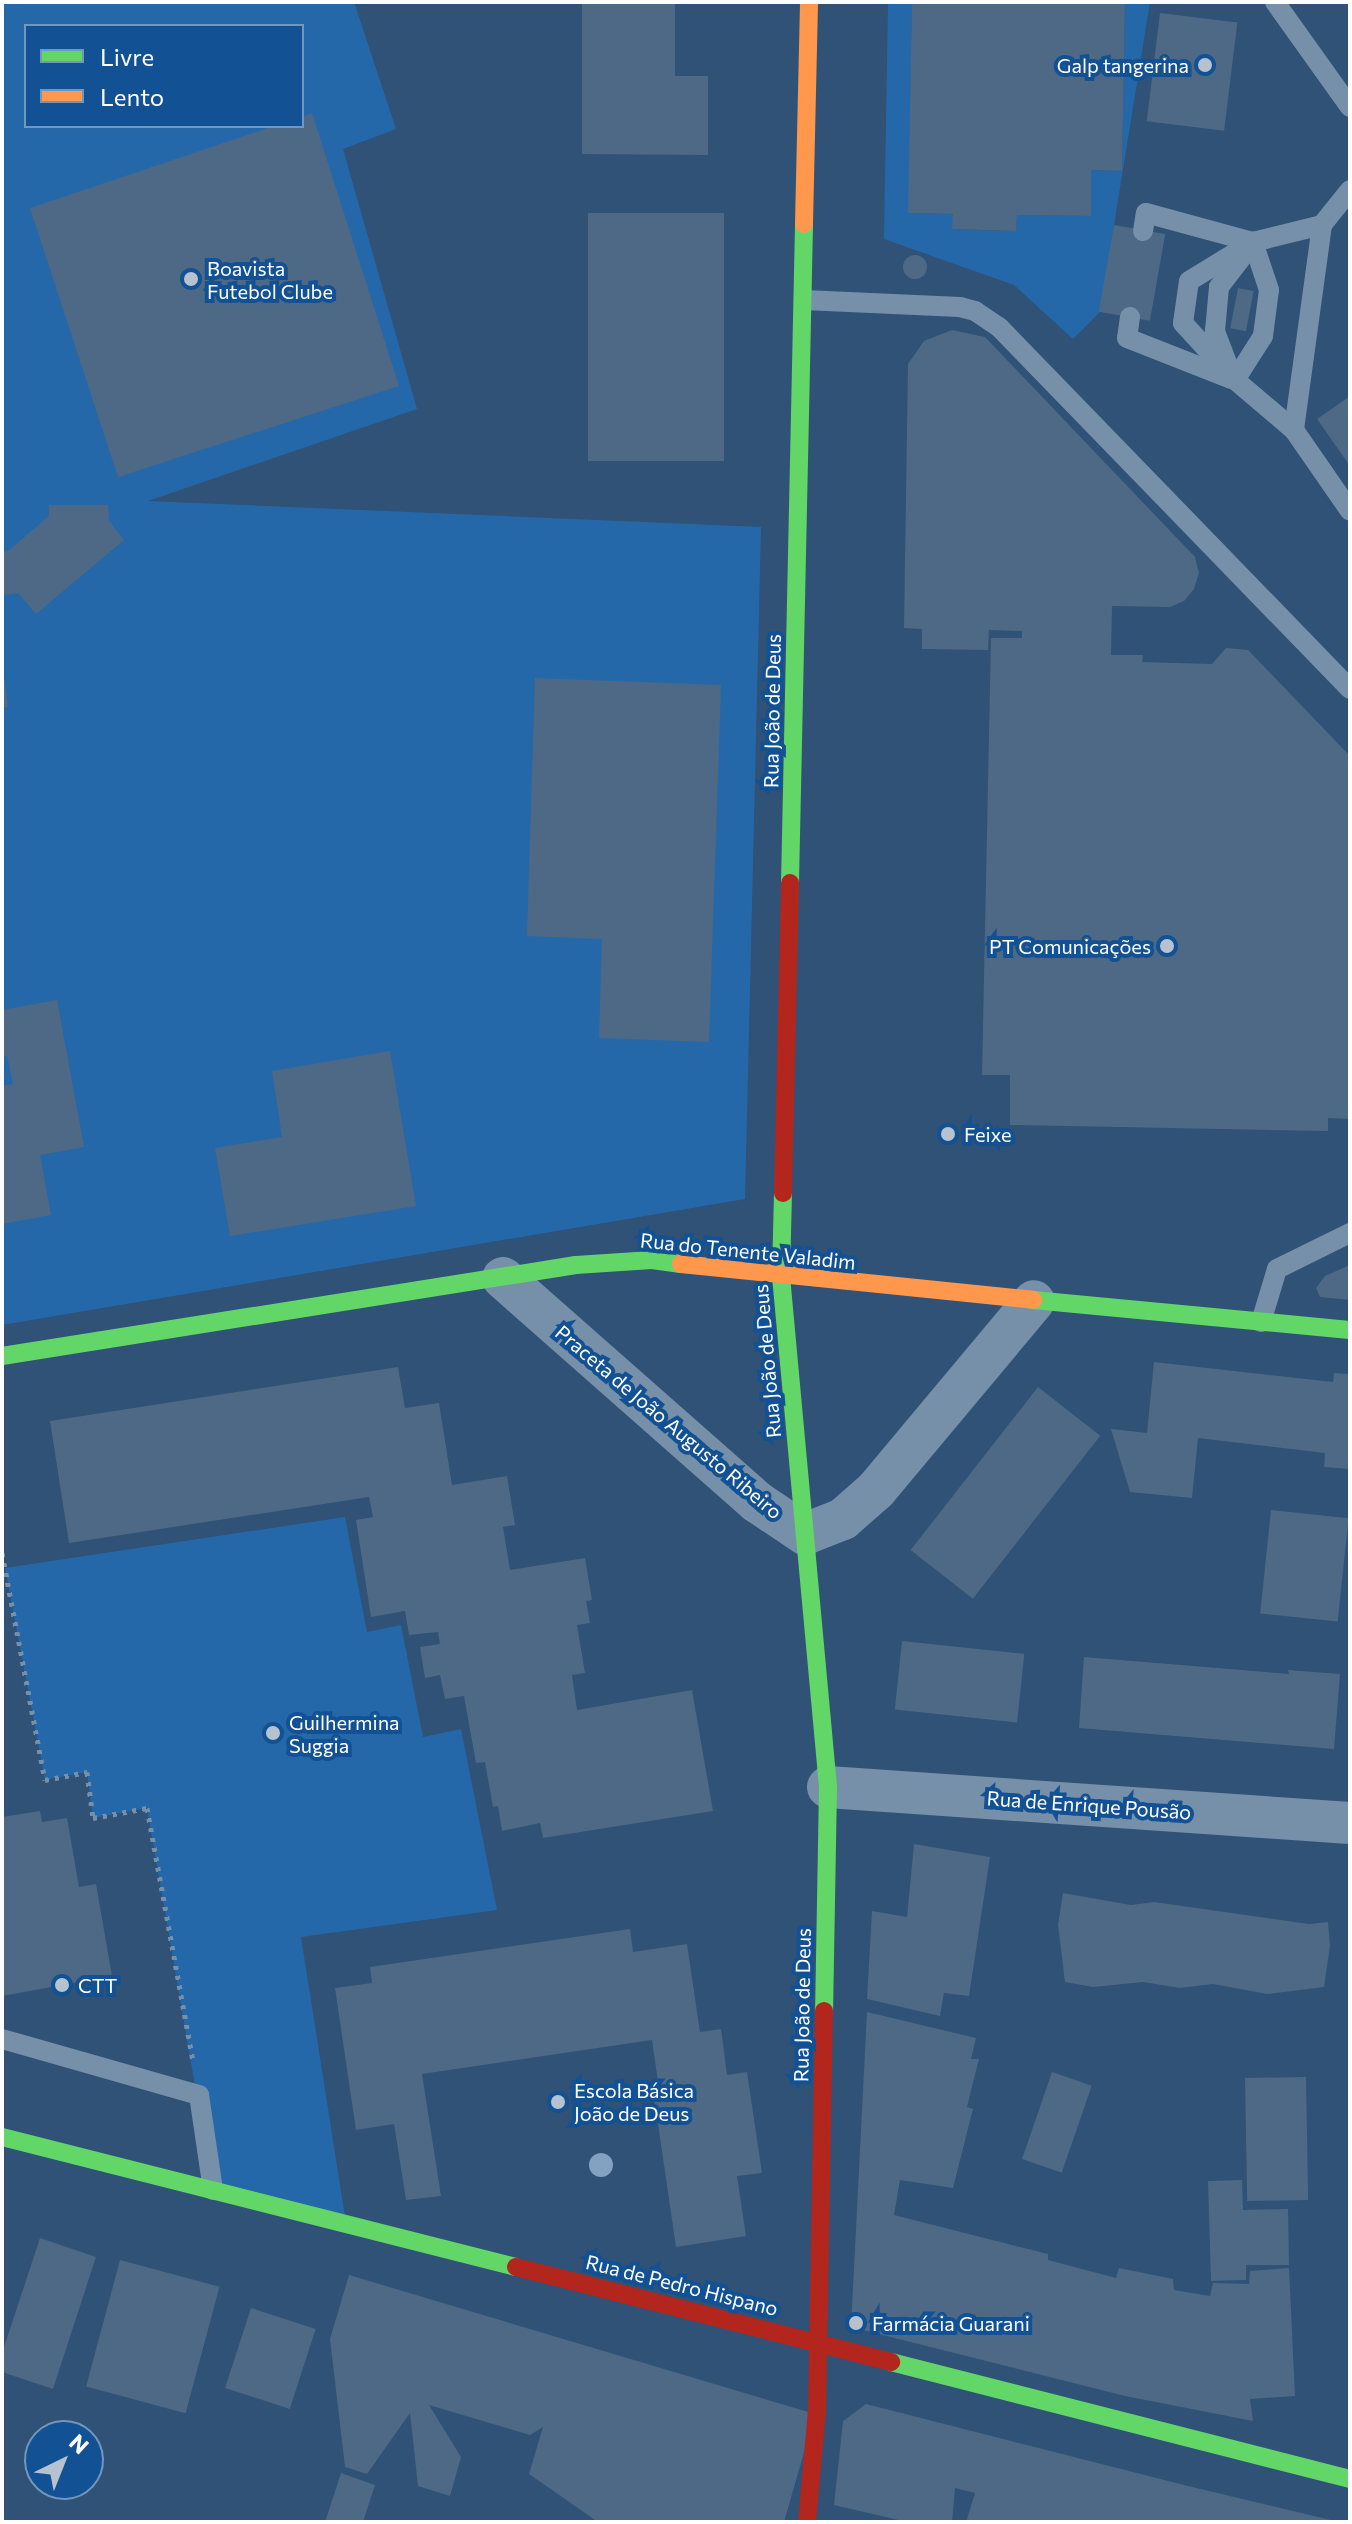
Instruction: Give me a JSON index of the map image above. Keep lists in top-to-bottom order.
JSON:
{
  "streets": {
    "main road": ["Rua João de Deus", "Rua do Tenente Valadim", "Rua de Pedro Hispano"],
    "street": ["Praceta de João Augusto Ribeiro", "Rua de Enrique Pousão"]
  },
  "crossings": [
    ["Rua João de Deus", "Rua do Tenente Valadim"],
    ["Rua João de Deus", "Praceta de João Augusto Ribeiro"],
    ["Rua João de Deus", "Rua de Enrique Pousão"],
    ["Rua João de Deus", "Rua de Pedro Hispano"],
    ["Rua do Tenente Valadim", "Praceta de João Augusto Ribeiro"]
  ],
  "places": [
    "Galp tangerina",
    "Boavista Futebol Clube",
    "PT Comunicações",
    "Feixe",
    "Guilhermina Suggia",
    "CTT",
    "Escola Básica João de Deus",
    "Farmácia Guarani"
  ],
  "legend": ["Livre", "Lento"],
  "north": "top right"
}
